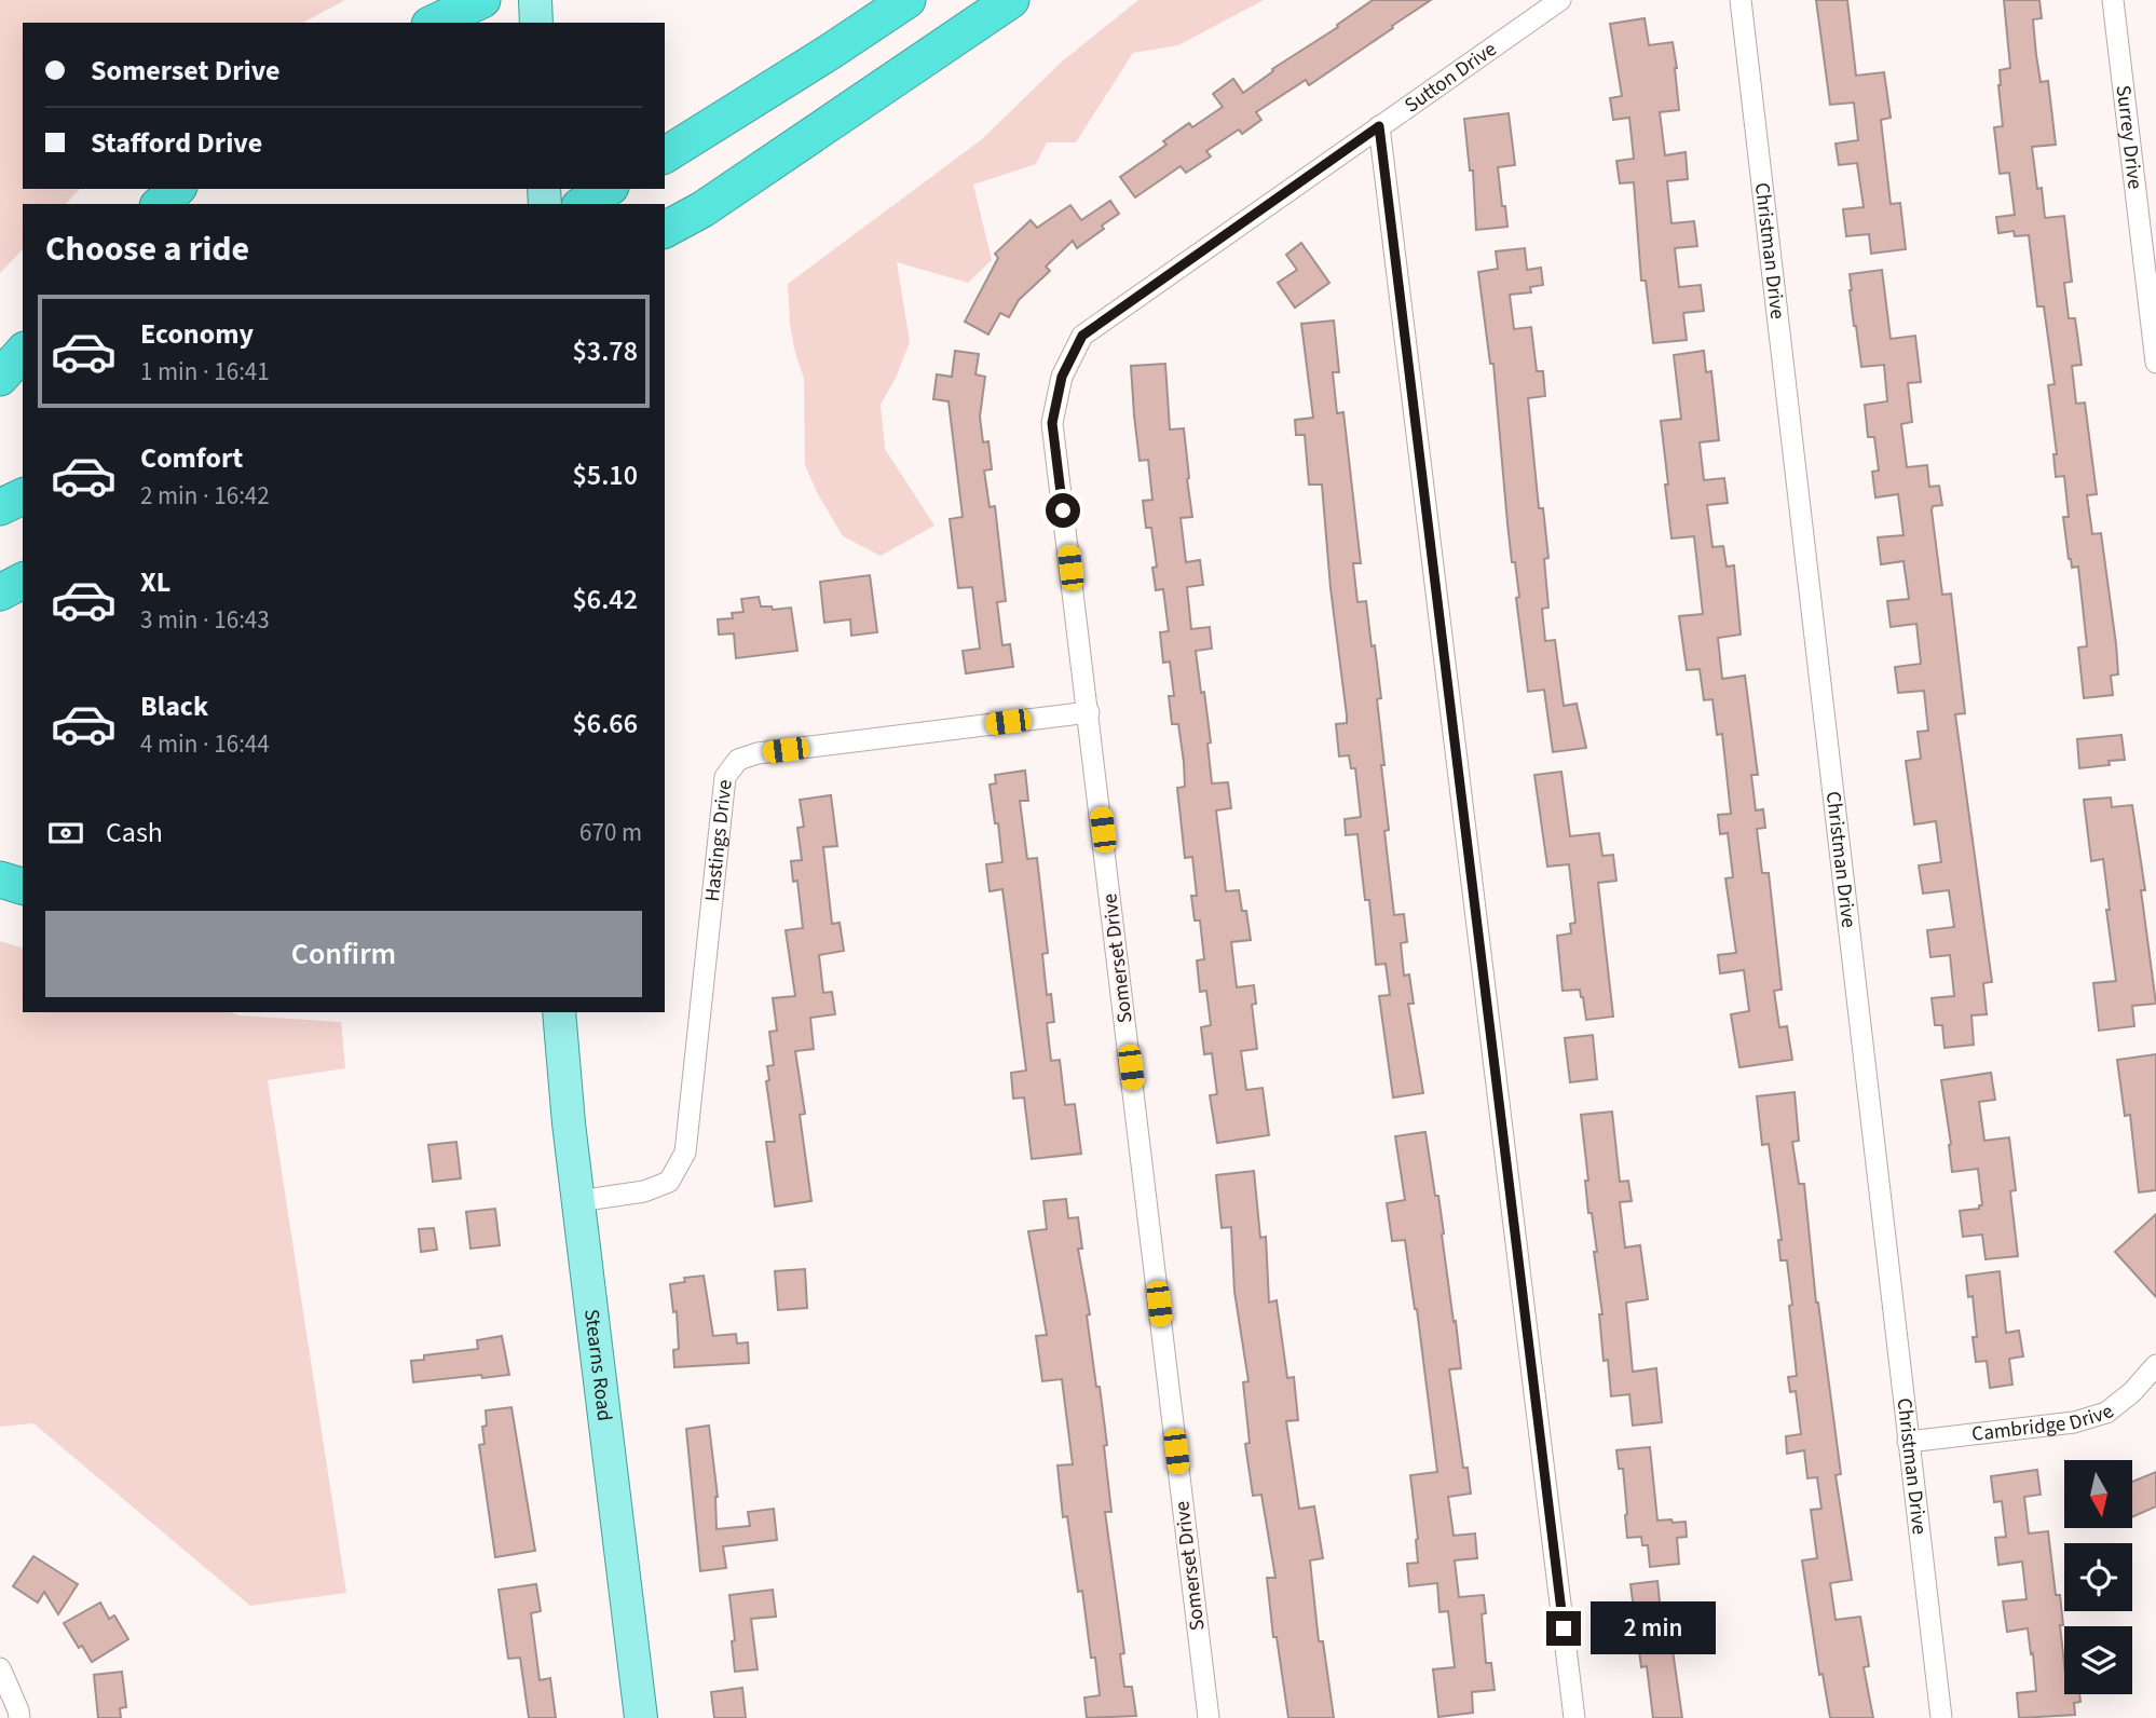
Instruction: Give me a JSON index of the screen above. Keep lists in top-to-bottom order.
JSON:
{
  "streets": {
    "main road": ["Stearns Road"],
    "street": [
      "Sutton Drive",
      "Surrey Drive",
      "Christman Drive",
      "Hastings Drive",
      "Somerset Drive",
      "Cambridge Drive"
    ]
  },
  "crossings": [
    ["Sutton Drive", "Somerset Drive"],
    ["Christman Drive", "Cambridge Drive"],
    ["Hastings Drive", "Somerset Drive"],
    ["Hastings Drive", "Stearns Road"]
  ],
  "north": "bottom",
  "page": {
    "banner": ["Somerset Drive", "Stafford Drive"],
    "heading": "Choose a ride",
    "list": [
      {
        "name": "Economy",
        "note": "1 min · 16:41",
        "value": "$3.78"
      },
      {
        "name": "Comfort",
        "note": "2 min · 16:42",
        "value": "$5.10"
      },
      {
        "name": "XL",
        "note": "3 min · 16:43",
        "value": "$6.42"
      },
      {
        "name": "Black",
        "note": "4 min · 16:44",
        "value": "$6.66"
      }
    ],
    "pay": ["Cash", "670 m"],
    "buttons": "Confirm",
    "bubble": "2 min"
  }
}
